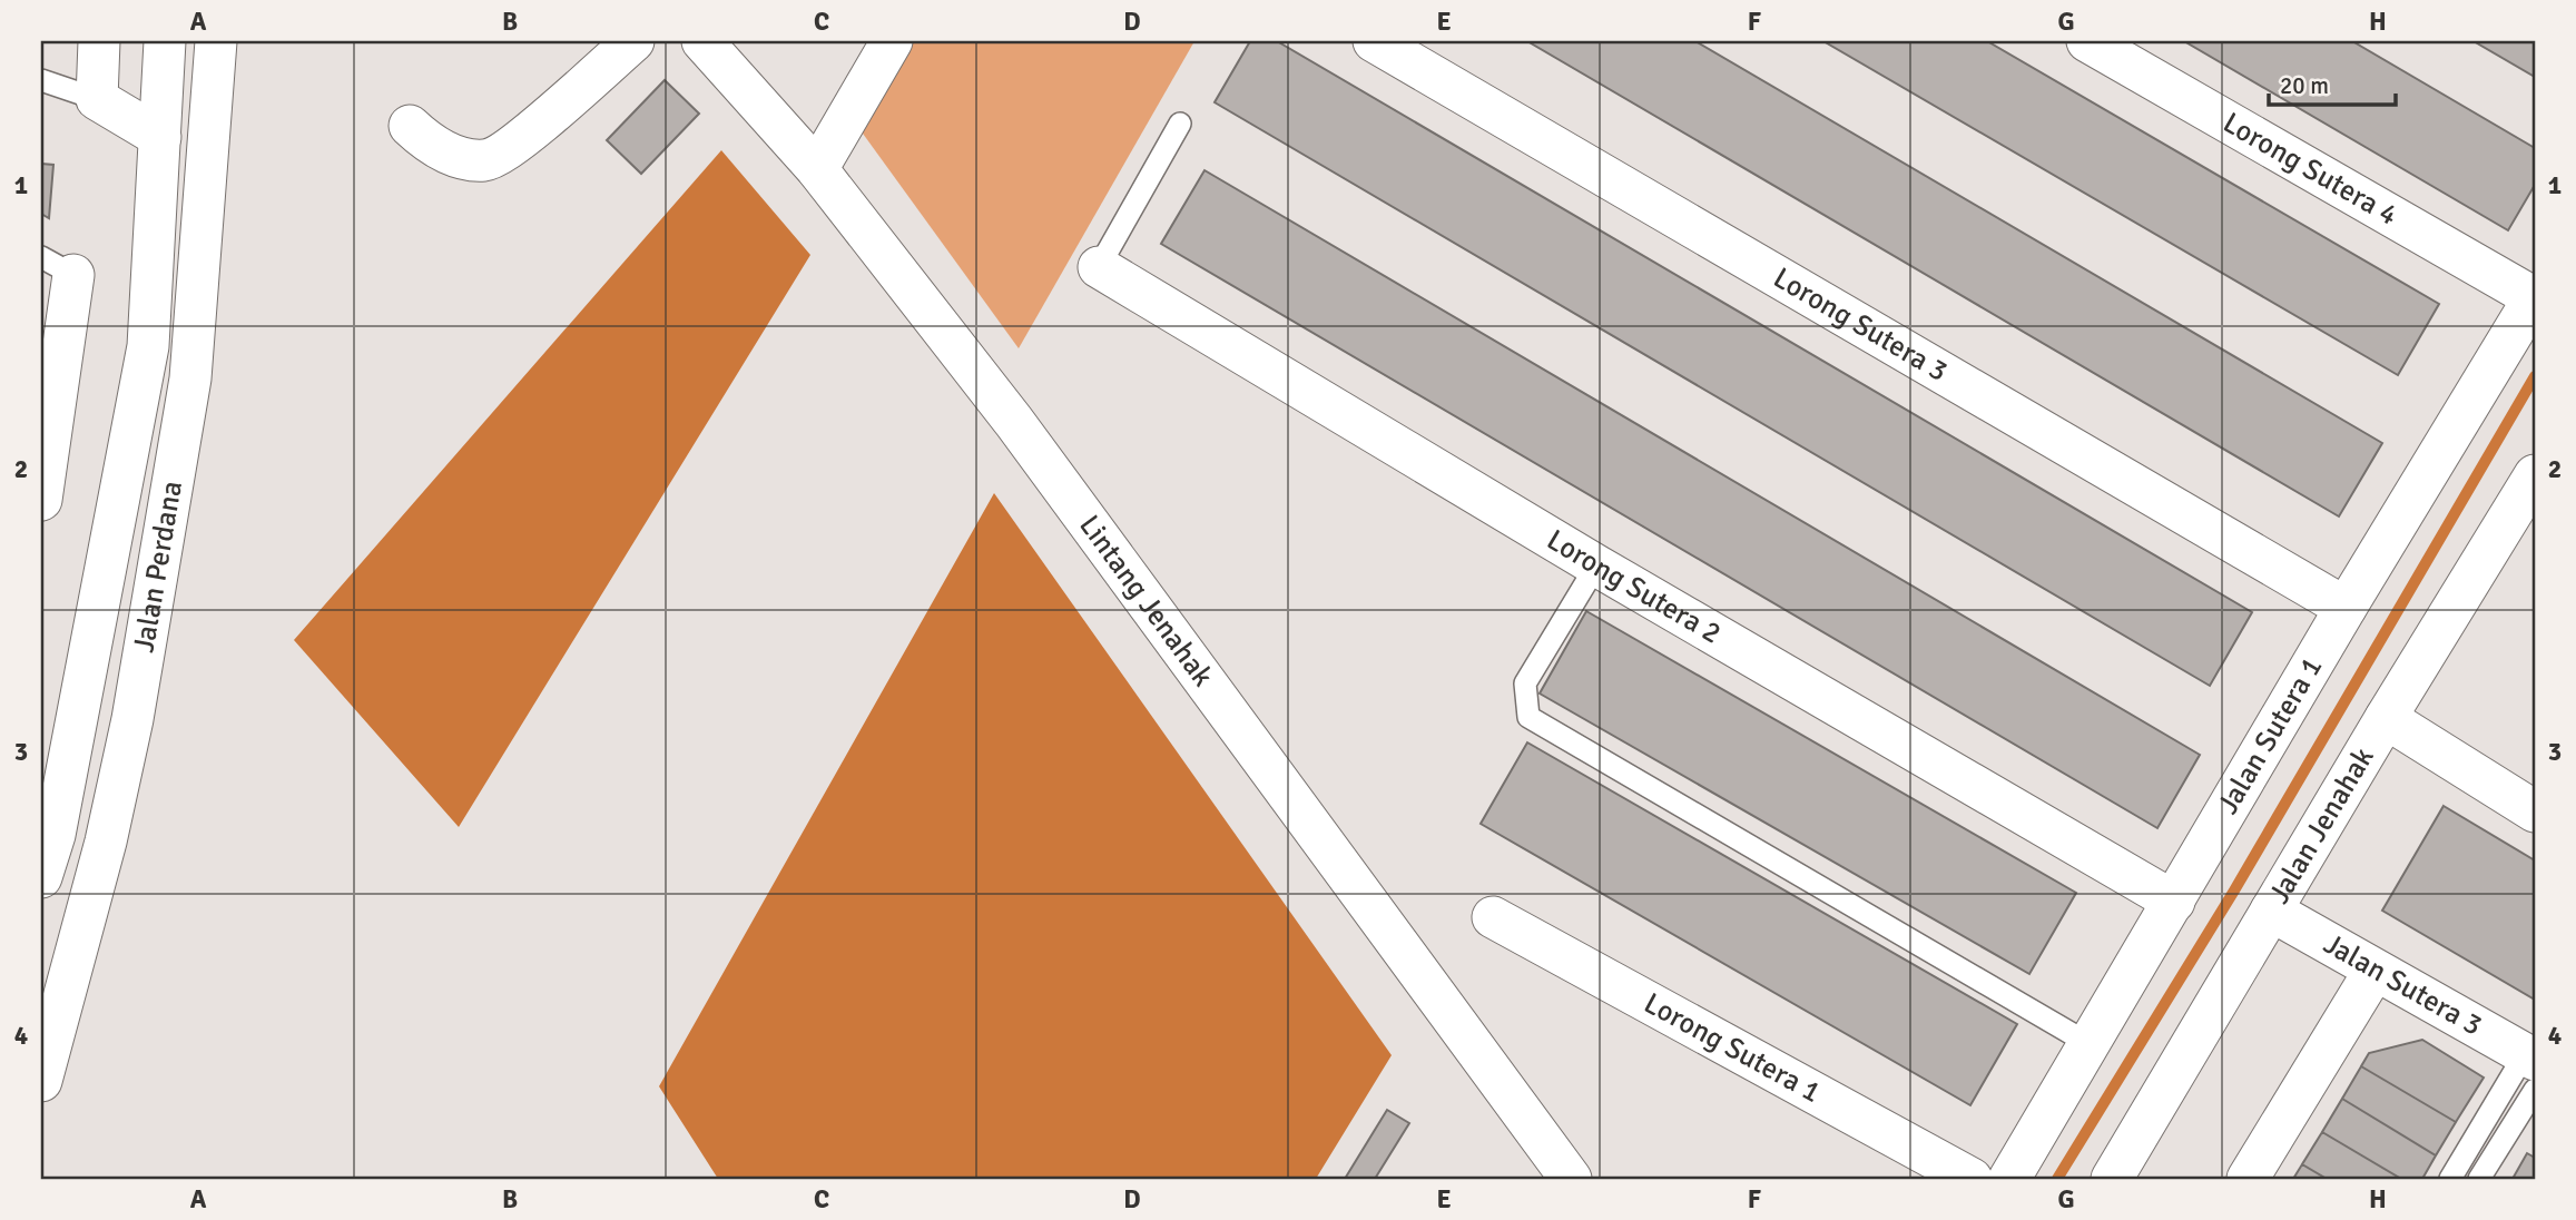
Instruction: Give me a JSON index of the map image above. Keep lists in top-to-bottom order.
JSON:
{
  "streets": {
    "street": [
      "Lorong Sutera 4",
      "Lorong Sutera 3",
      "Jalan Perdana",
      "Lorong Sutera 2",
      "Lintang Jenahak",
      "Jalan Sutera 1",
      "Jalan Jenahak",
      "Jalan Sutera 3",
      "Lorong Sutera 1"
    ]
  },
  "crossings": [
    ["Lorong Sutera 4", "Jalan Sutera 1"],
    ["Lorong Sutera 3", "Jalan Sutera 1"],
    ["Lorong Sutera 2", "Jalan Sutera 1"],
    ["Jalan Jenahak", "Jalan Sutera 3"]
  ],
  "scale_bar": "20 m",
  "grid": {
    "columns": [
      "A",
      "B",
      "C",
      "D",
      "E",
      "F",
      "G",
      "H"
    ],
    "rows": [
      "1",
      "2",
      "3",
      "4"
    ]
  }
}
